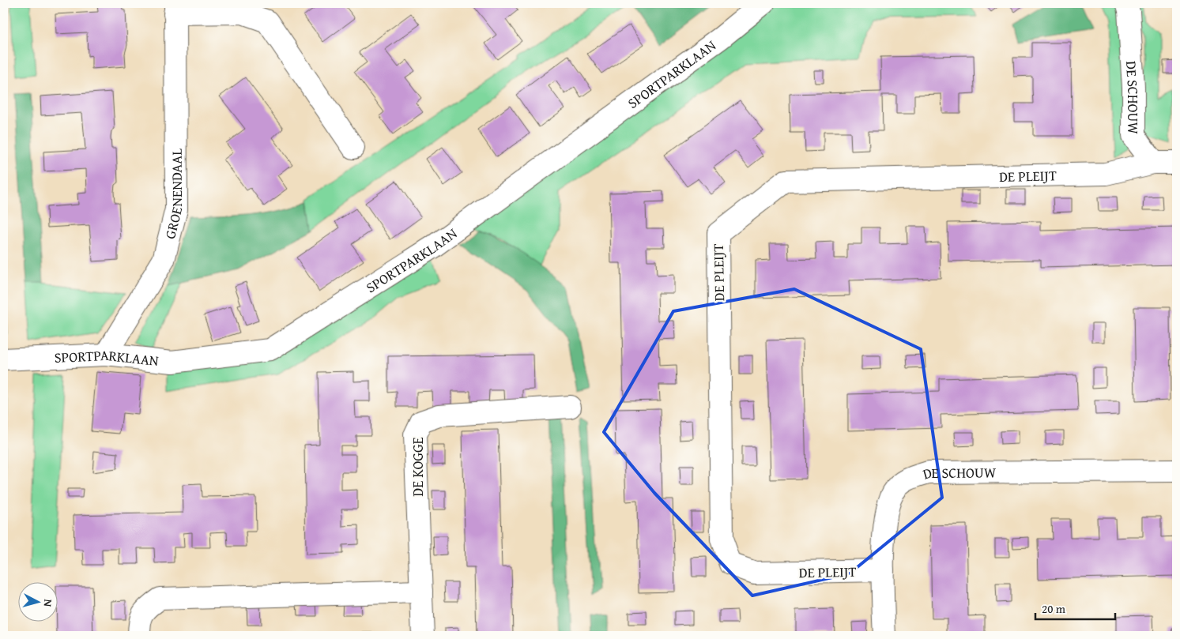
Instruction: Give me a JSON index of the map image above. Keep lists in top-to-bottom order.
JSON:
{
  "streets": {
    "street": [
      "SPORTPARKLAAN",
      "DE SCHOUW",
      "DE PLEIJT",
      "GROENENDAAL",
      "DE KOGGE"
    ]
  },
  "crossings": [
    ["SPORTPARKLAAN", "GROENENDAAL"],
    ["DE SCHOUW", "DE PLEIJT"]
  ],
  "scale_bar": "20 m",
  "north": "right"
}
